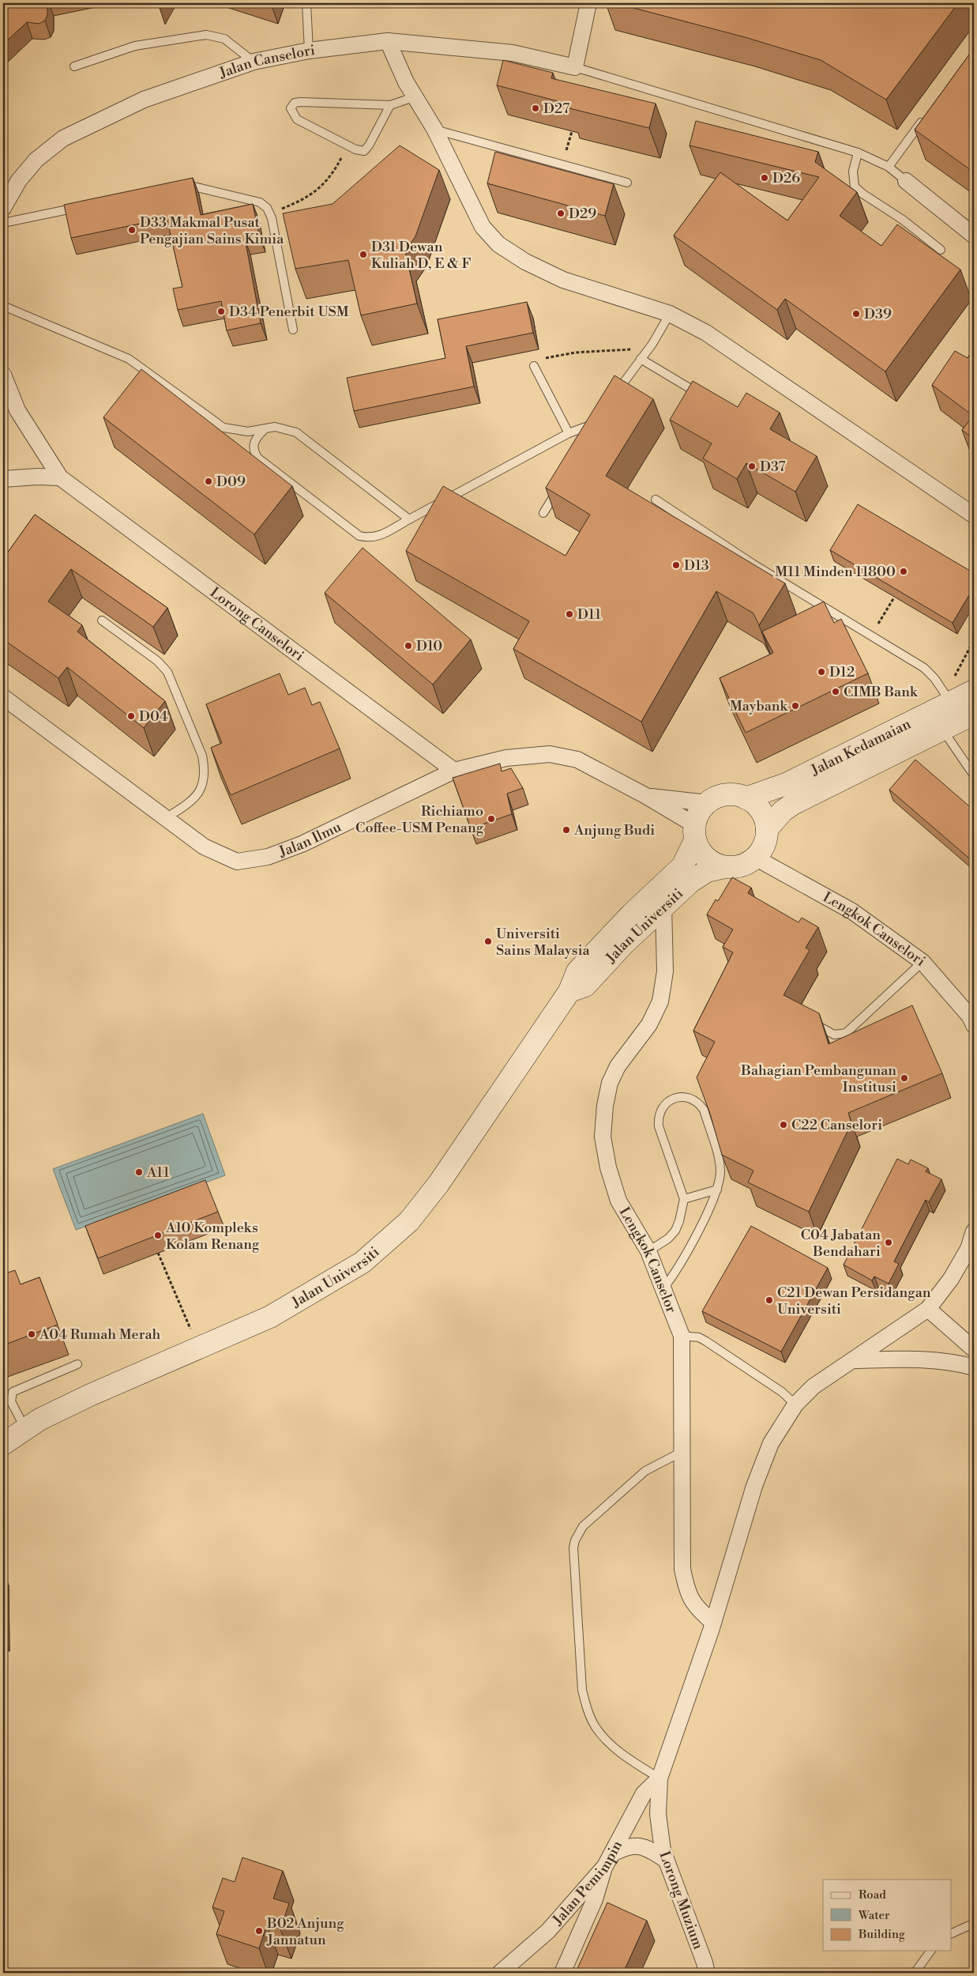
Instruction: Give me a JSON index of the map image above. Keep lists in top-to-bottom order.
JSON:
{
  "streets": {
    "street": [
      "Jalan Canselori",
      "Lorong Canselori",
      "Jalan Kedamaian",
      "Jalan Ilmu",
      "Jalan Universiti",
      "Lengkok Canselori",
      "Lengkok Canselor",
      "Jalan Pemimpin",
      "Lorong Muzium"
    ]
  },
  "crossings": [
    ["Lorong Canselori", "Jalan Ilmu"],
    ["Jalan Kedamaian", "Jalan Ilmu"],
    ["Jalan Kedamaian", "Jalan Universiti"],
    ["Jalan Kedamaian", "Lengkok Canselori"],
    ["Jalan Ilmu", "Jalan Universiti"],
    ["Jalan Ilmu", "Lengkok Canselori"],
    ["Jalan Universiti", "Lengkok Canselori"],
    ["Jalan Universiti", "Lengkok Canselor"],
    ["Jalan Pemimpin", "Lorong Muzium"]
  ],
  "places": [
    "D27",
    "D26",
    "D29",
    "D33 Makmal Pusat Pengajian Sains Kimia",
    "D31 Dewan Kuliah D, E & F",
    "D34 Penerbit USM",
    "D39",
    "D37",
    "D09",
    "D13",
    "M11 Minden 11800",
    "D11",
    "D10",
    "D12",
    "CIMB Bank",
    "Maybank",
    "D04",
    "Richiamo Coffee-USM Penang",
    "Anjung Budi",
    "Universiti Sains Malaysia",
    "Bahagian Pembangunan Institusi",
    "C22 Canselori",
    "A11",
    "A10 Kompleks Kolam Renang",
    "C04 Jabatan Bendahari",
    "C21 Dewan Persidangan Universiti",
    "A04 Rumah Merah",
    "B02 Anjung Jannatun"
  ],
  "legend": ["Road", "Water", "Building"]
}
